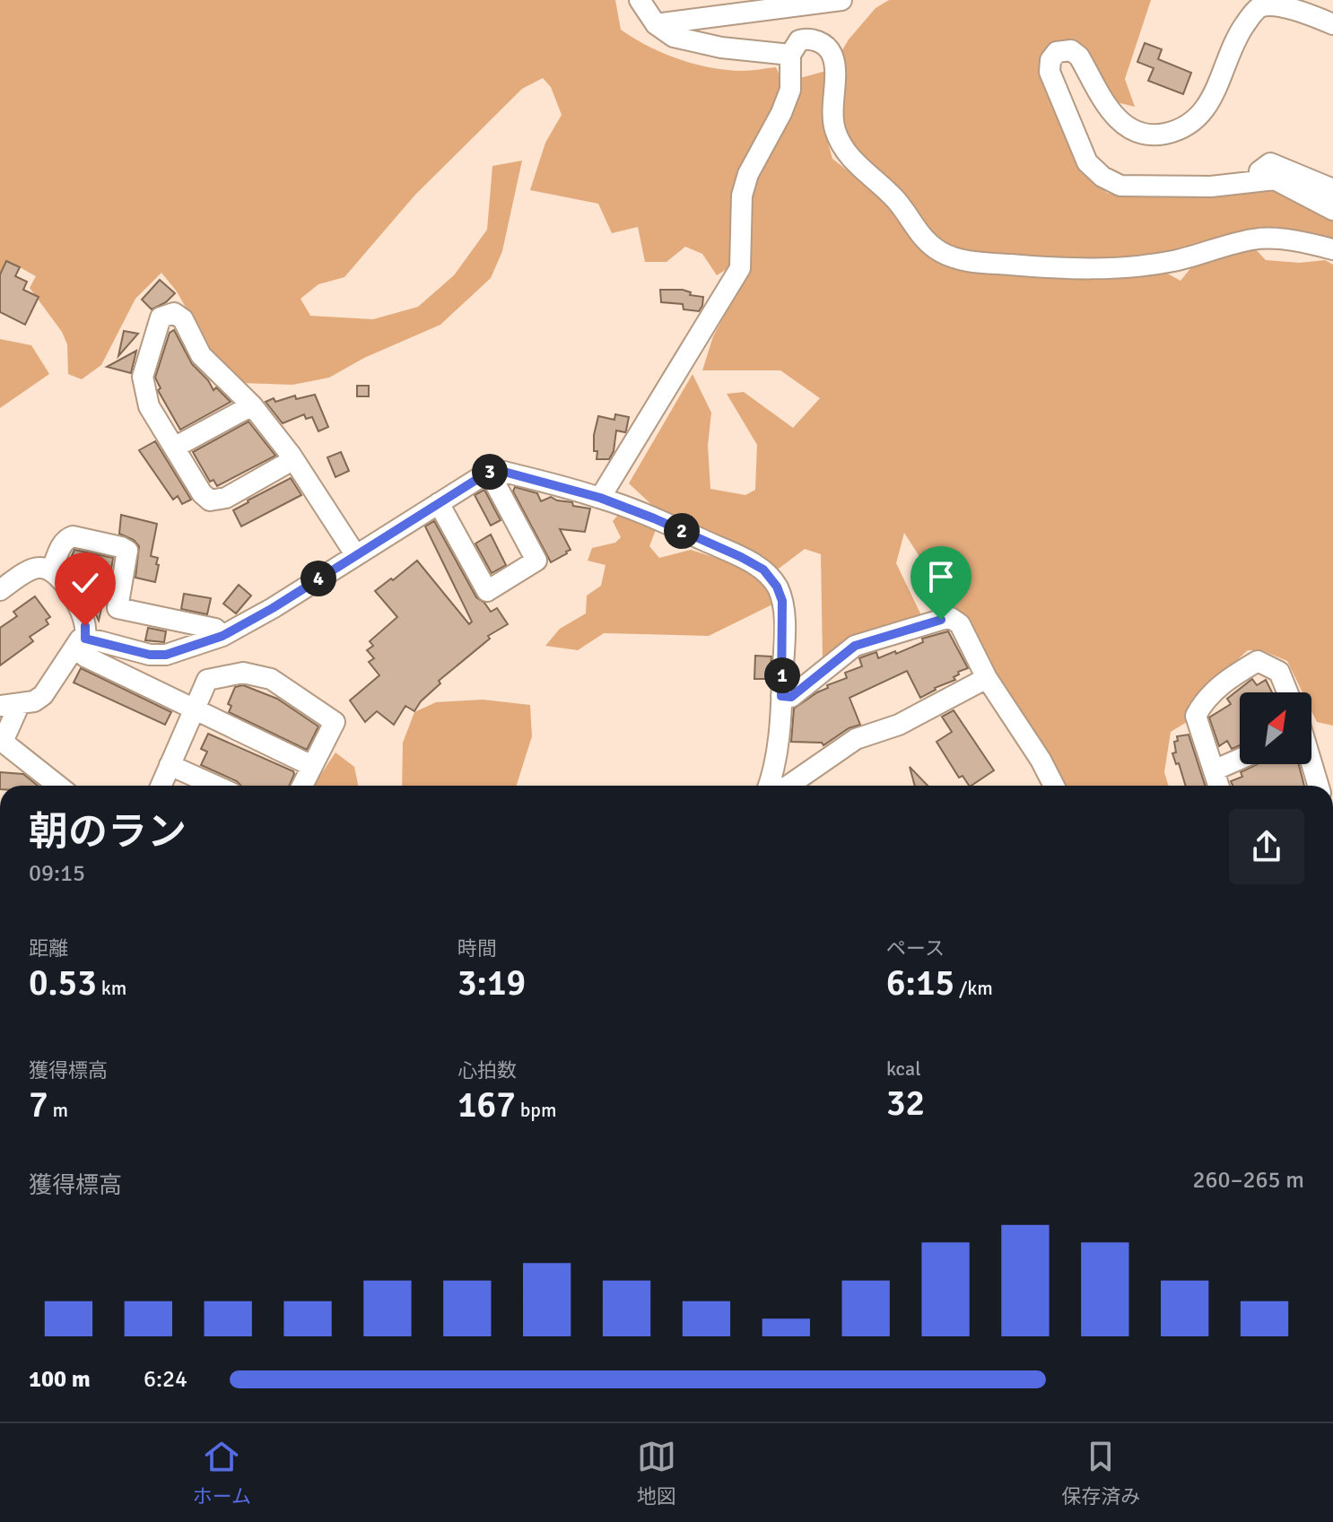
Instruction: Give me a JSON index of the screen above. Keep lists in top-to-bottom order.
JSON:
{
  "north": "top right",
  "page": {
    "pins": [
      "3",
      "2",
      "4",
      "1"
    ],
    "heading": ["朝のラン", "09:15"],
    "stats": [
      ["距離", "0.53 km"],
      ["時間", "3:19"],
      ["ペース", "6:15 /km"],
      ["獲得標高", "7 m"],
      ["心拍数", "167 bpm"],
      ["kcal", "32"]
    ],
    "chart": ["獲得標高", "260–265 m"],
    "list": [
      {
        "name": "100 m",
        "note": "6:24"
      }
    ],
    "tabs": ["ホーム", "地図", "保存済み"]
  }
}
